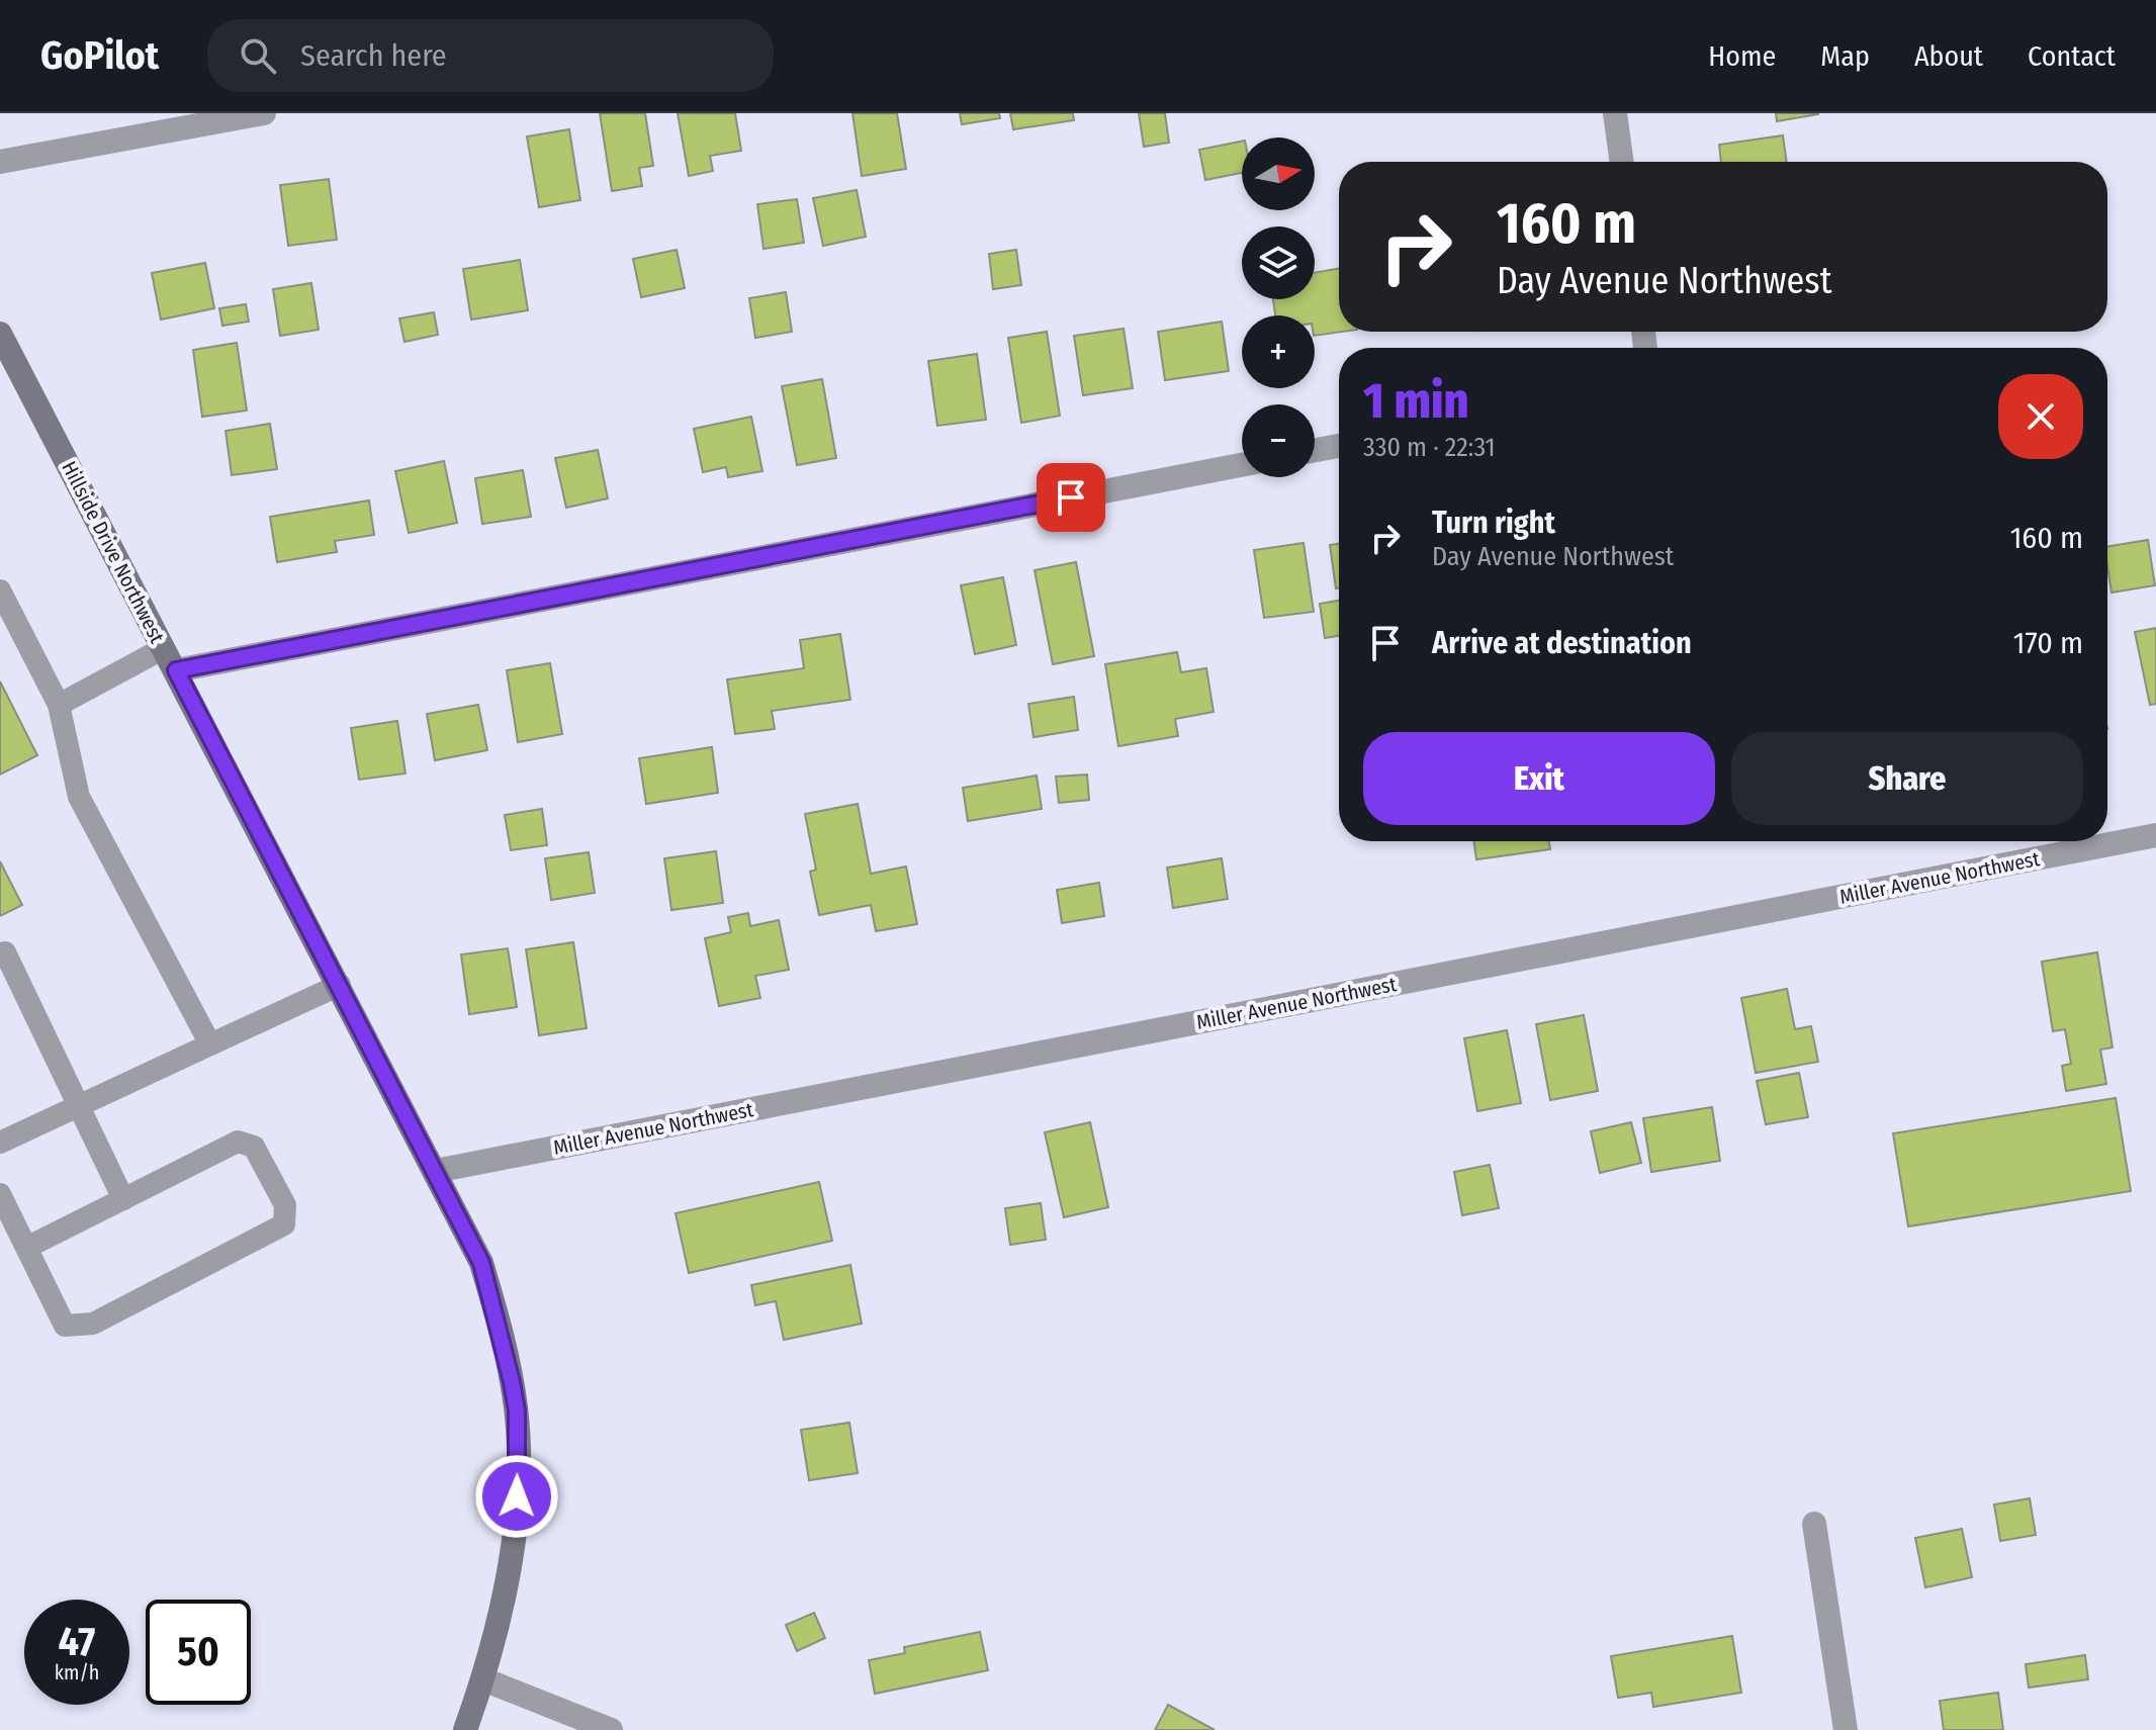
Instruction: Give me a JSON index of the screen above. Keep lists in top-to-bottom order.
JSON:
{
  "streets": {
    "main road": ["Hillside Drive Northwest"],
    "street": ["Miller Avenue Northwest"]
  },
  "crossings": [
    ["Hillside Drive Northwest", "Miller Avenue Northwest"]
  ],
  "north": "right",
  "page": {
    "header": "GoPilot",
    "search": "Search here",
    "nav": [
      "Home",
      "Map",
      "About",
      "Contact"
    ],
    "map_buttons": ["+", "−"],
    "turn": ["160 m", "Day Avenue Northwest"],
    "heading": ["1 min", "330 m · 22:31"],
    "list": [
      {
        "name": "Turn right",
        "note": "Day Avenue Northwest",
        "value": "160 m"
      },
      {
        "name": "Arrive at destination",
        "value": "170 m"
      }
    ],
    "buttons": ["Exit", "Share"],
    "speed": "47 km/h",
    "limit": "50"
  }
}
